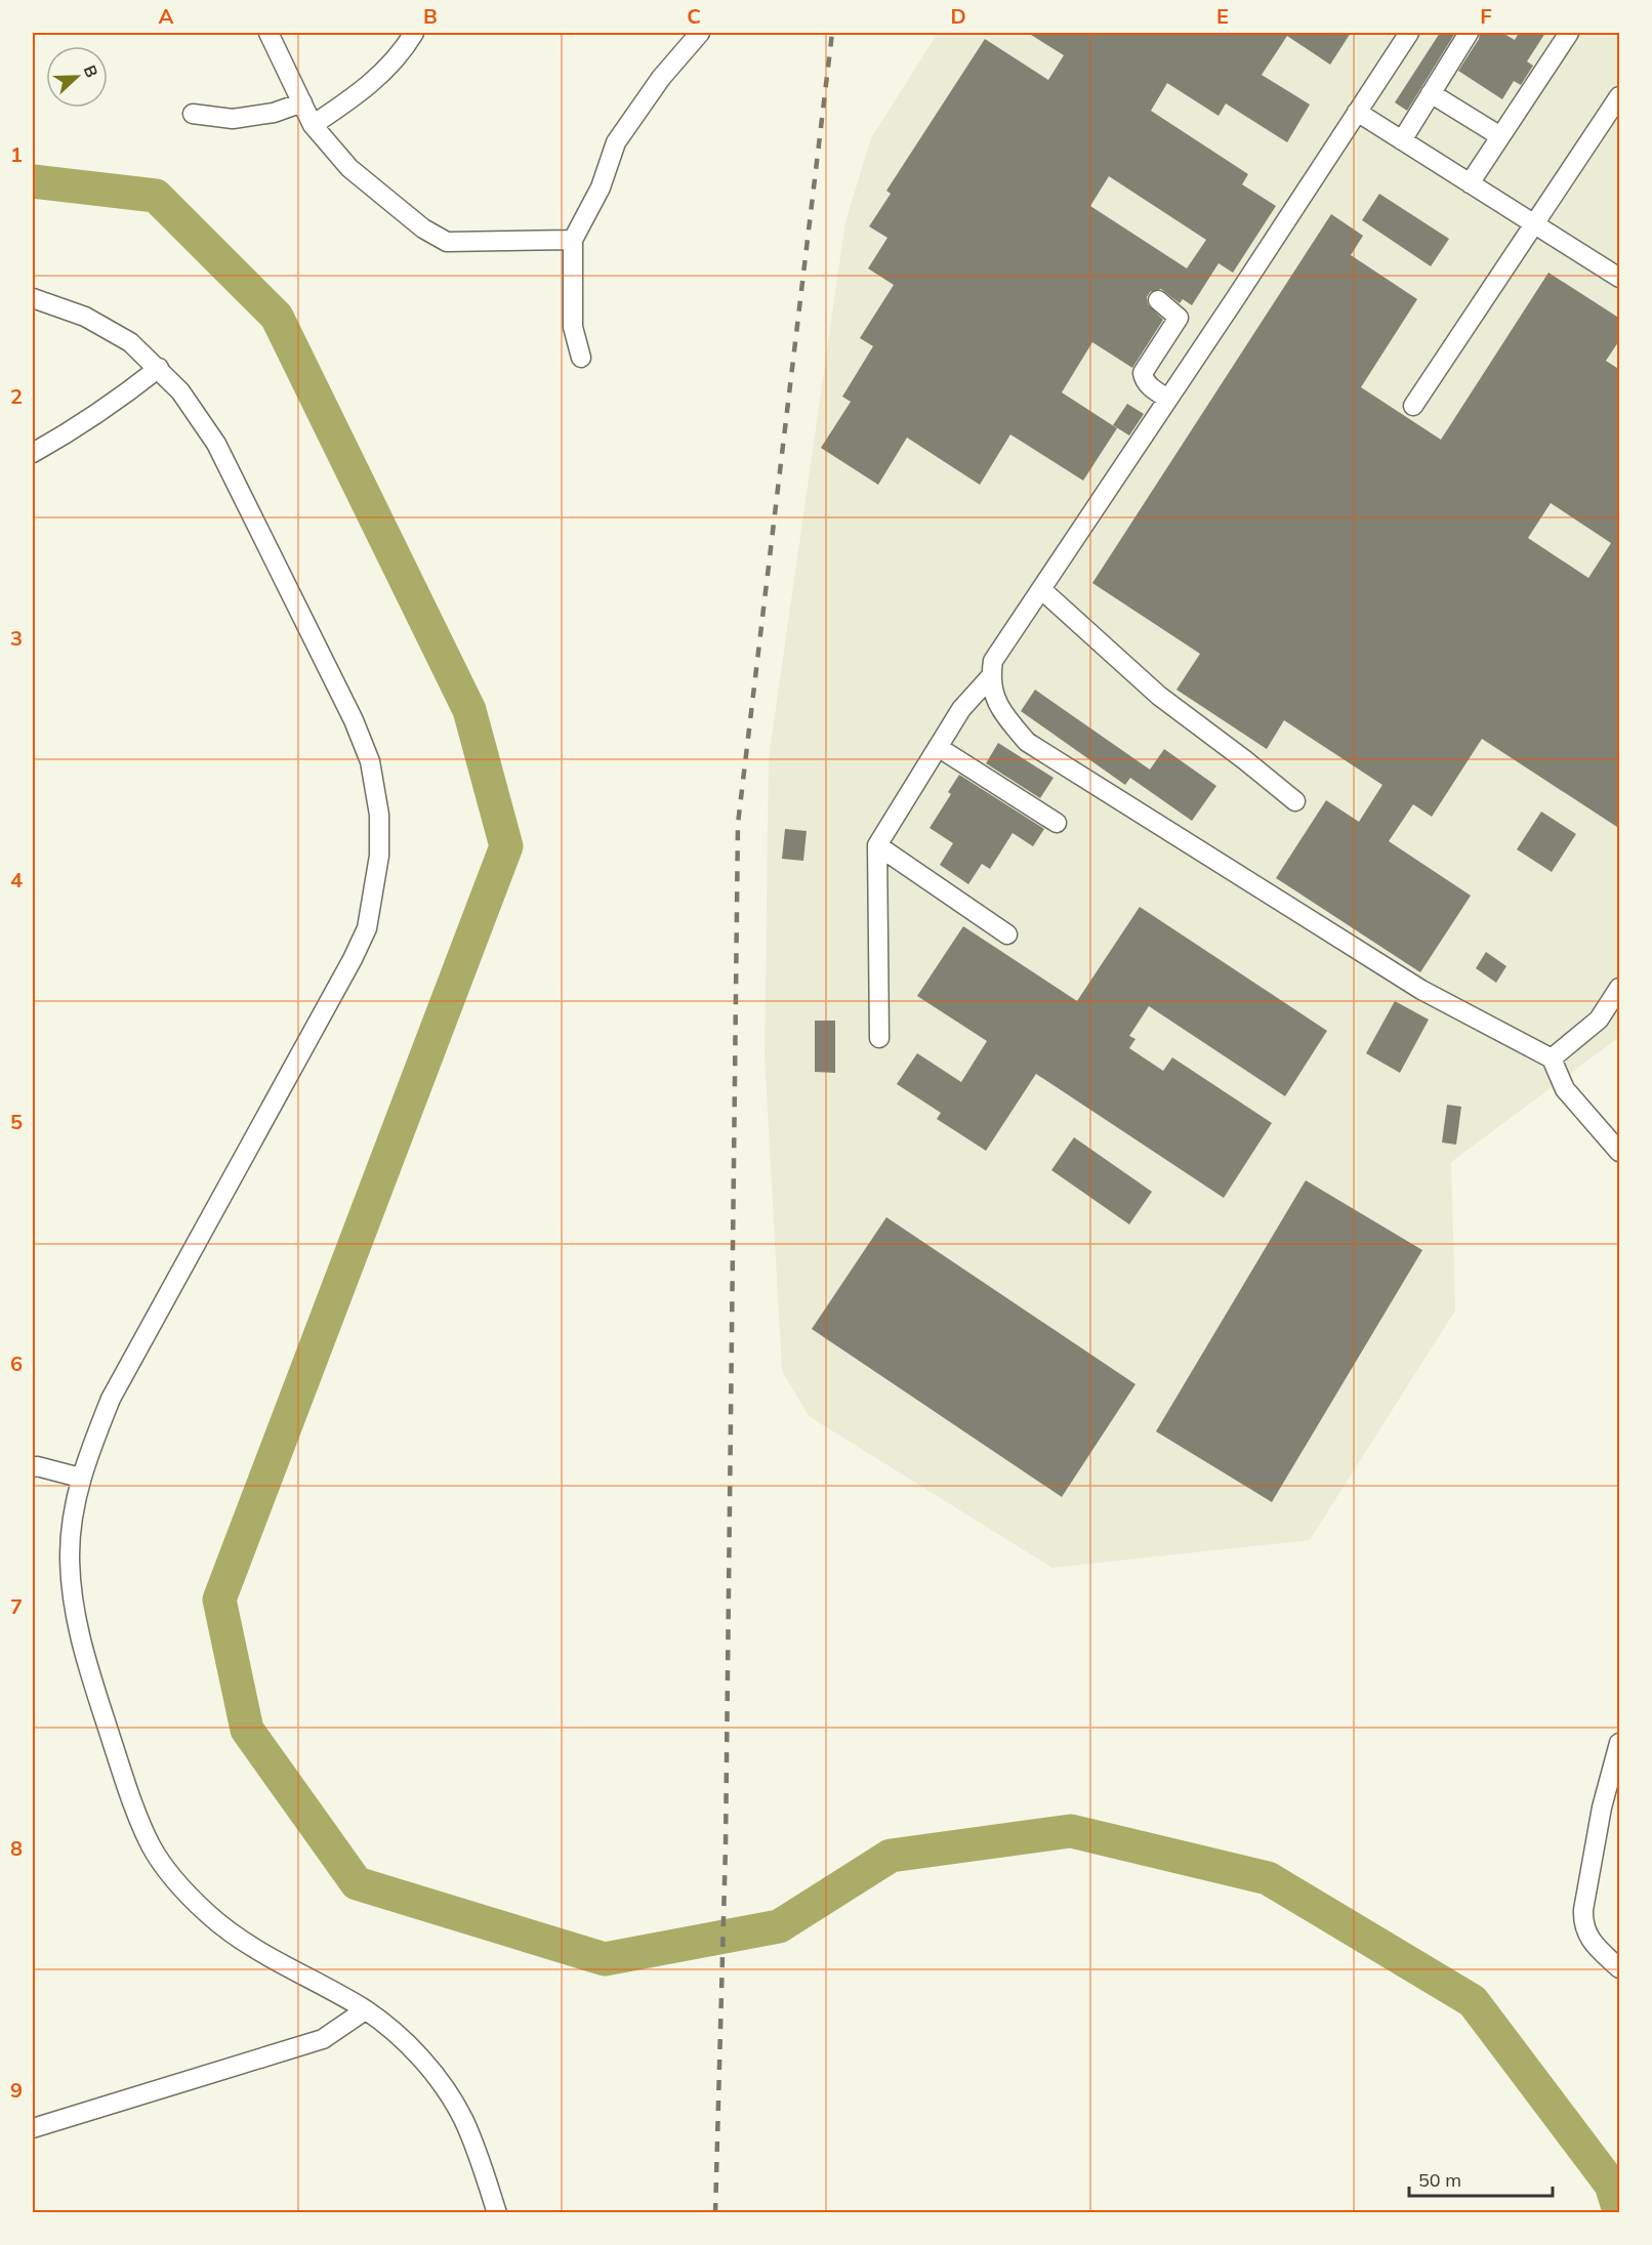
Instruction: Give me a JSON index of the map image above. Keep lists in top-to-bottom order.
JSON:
{
  "scale_bar": "50 m",
  "north": "right",
  "grid": {
    "columns": [
      "A",
      "B",
      "C",
      "D",
      "E",
      "F"
    ],
    "rows": [
      "1",
      "2",
      "3",
      "4",
      "5",
      "6",
      "7",
      "8",
      "9"
    ]
  }
}
